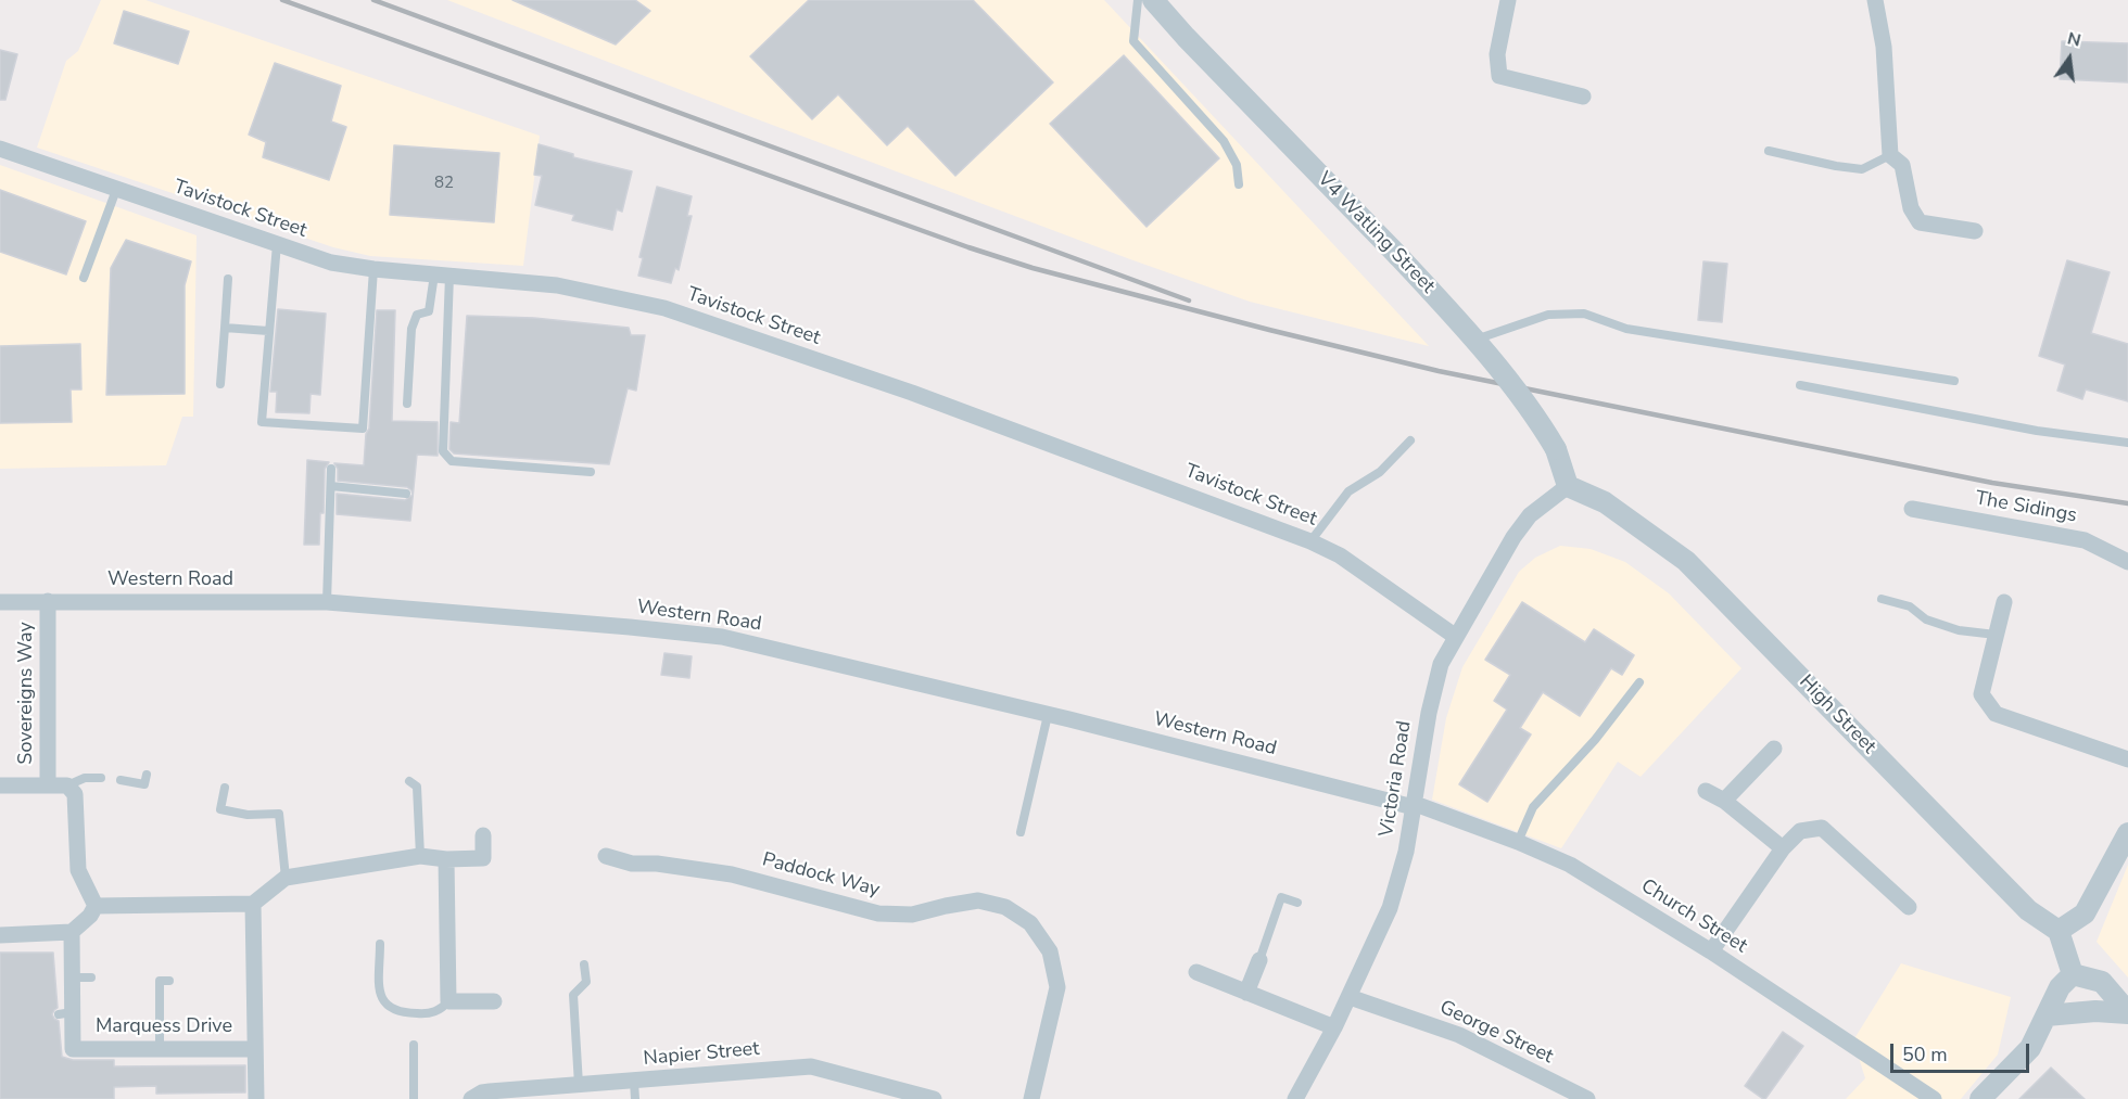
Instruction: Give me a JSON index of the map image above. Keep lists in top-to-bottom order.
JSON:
{
  "streets": {
    "street": [
      "Tavistock Street",
      "V4 Watling Street",
      "The Sidings",
      "Western Road",
      "Sovereigns Way",
      "High Street",
      "Victoria Road",
      "Paddock Way",
      "Church Street",
      "Marquess Drive",
      "George Street",
      "Napier Street"
    ]
  },
  "crossings": [
    ["Tavistock Street", "Victoria Road"],
    ["V4 Watling Street", "High Street"],
    ["V4 Watling Street", "Victoria Road"],
    ["Western Road", "Sovereigns Way"],
    ["Western Road", "Victoria Road"],
    ["Western Road", "Church Street"],
    ["High Street", "Victoria Road"],
    ["Victoria Road", "Church Street"],
    ["Victoria Road", "George Street"]
  ],
  "house_numbers": ["82"],
  "scale_bar": "50 m",
  "north": "top"
}
